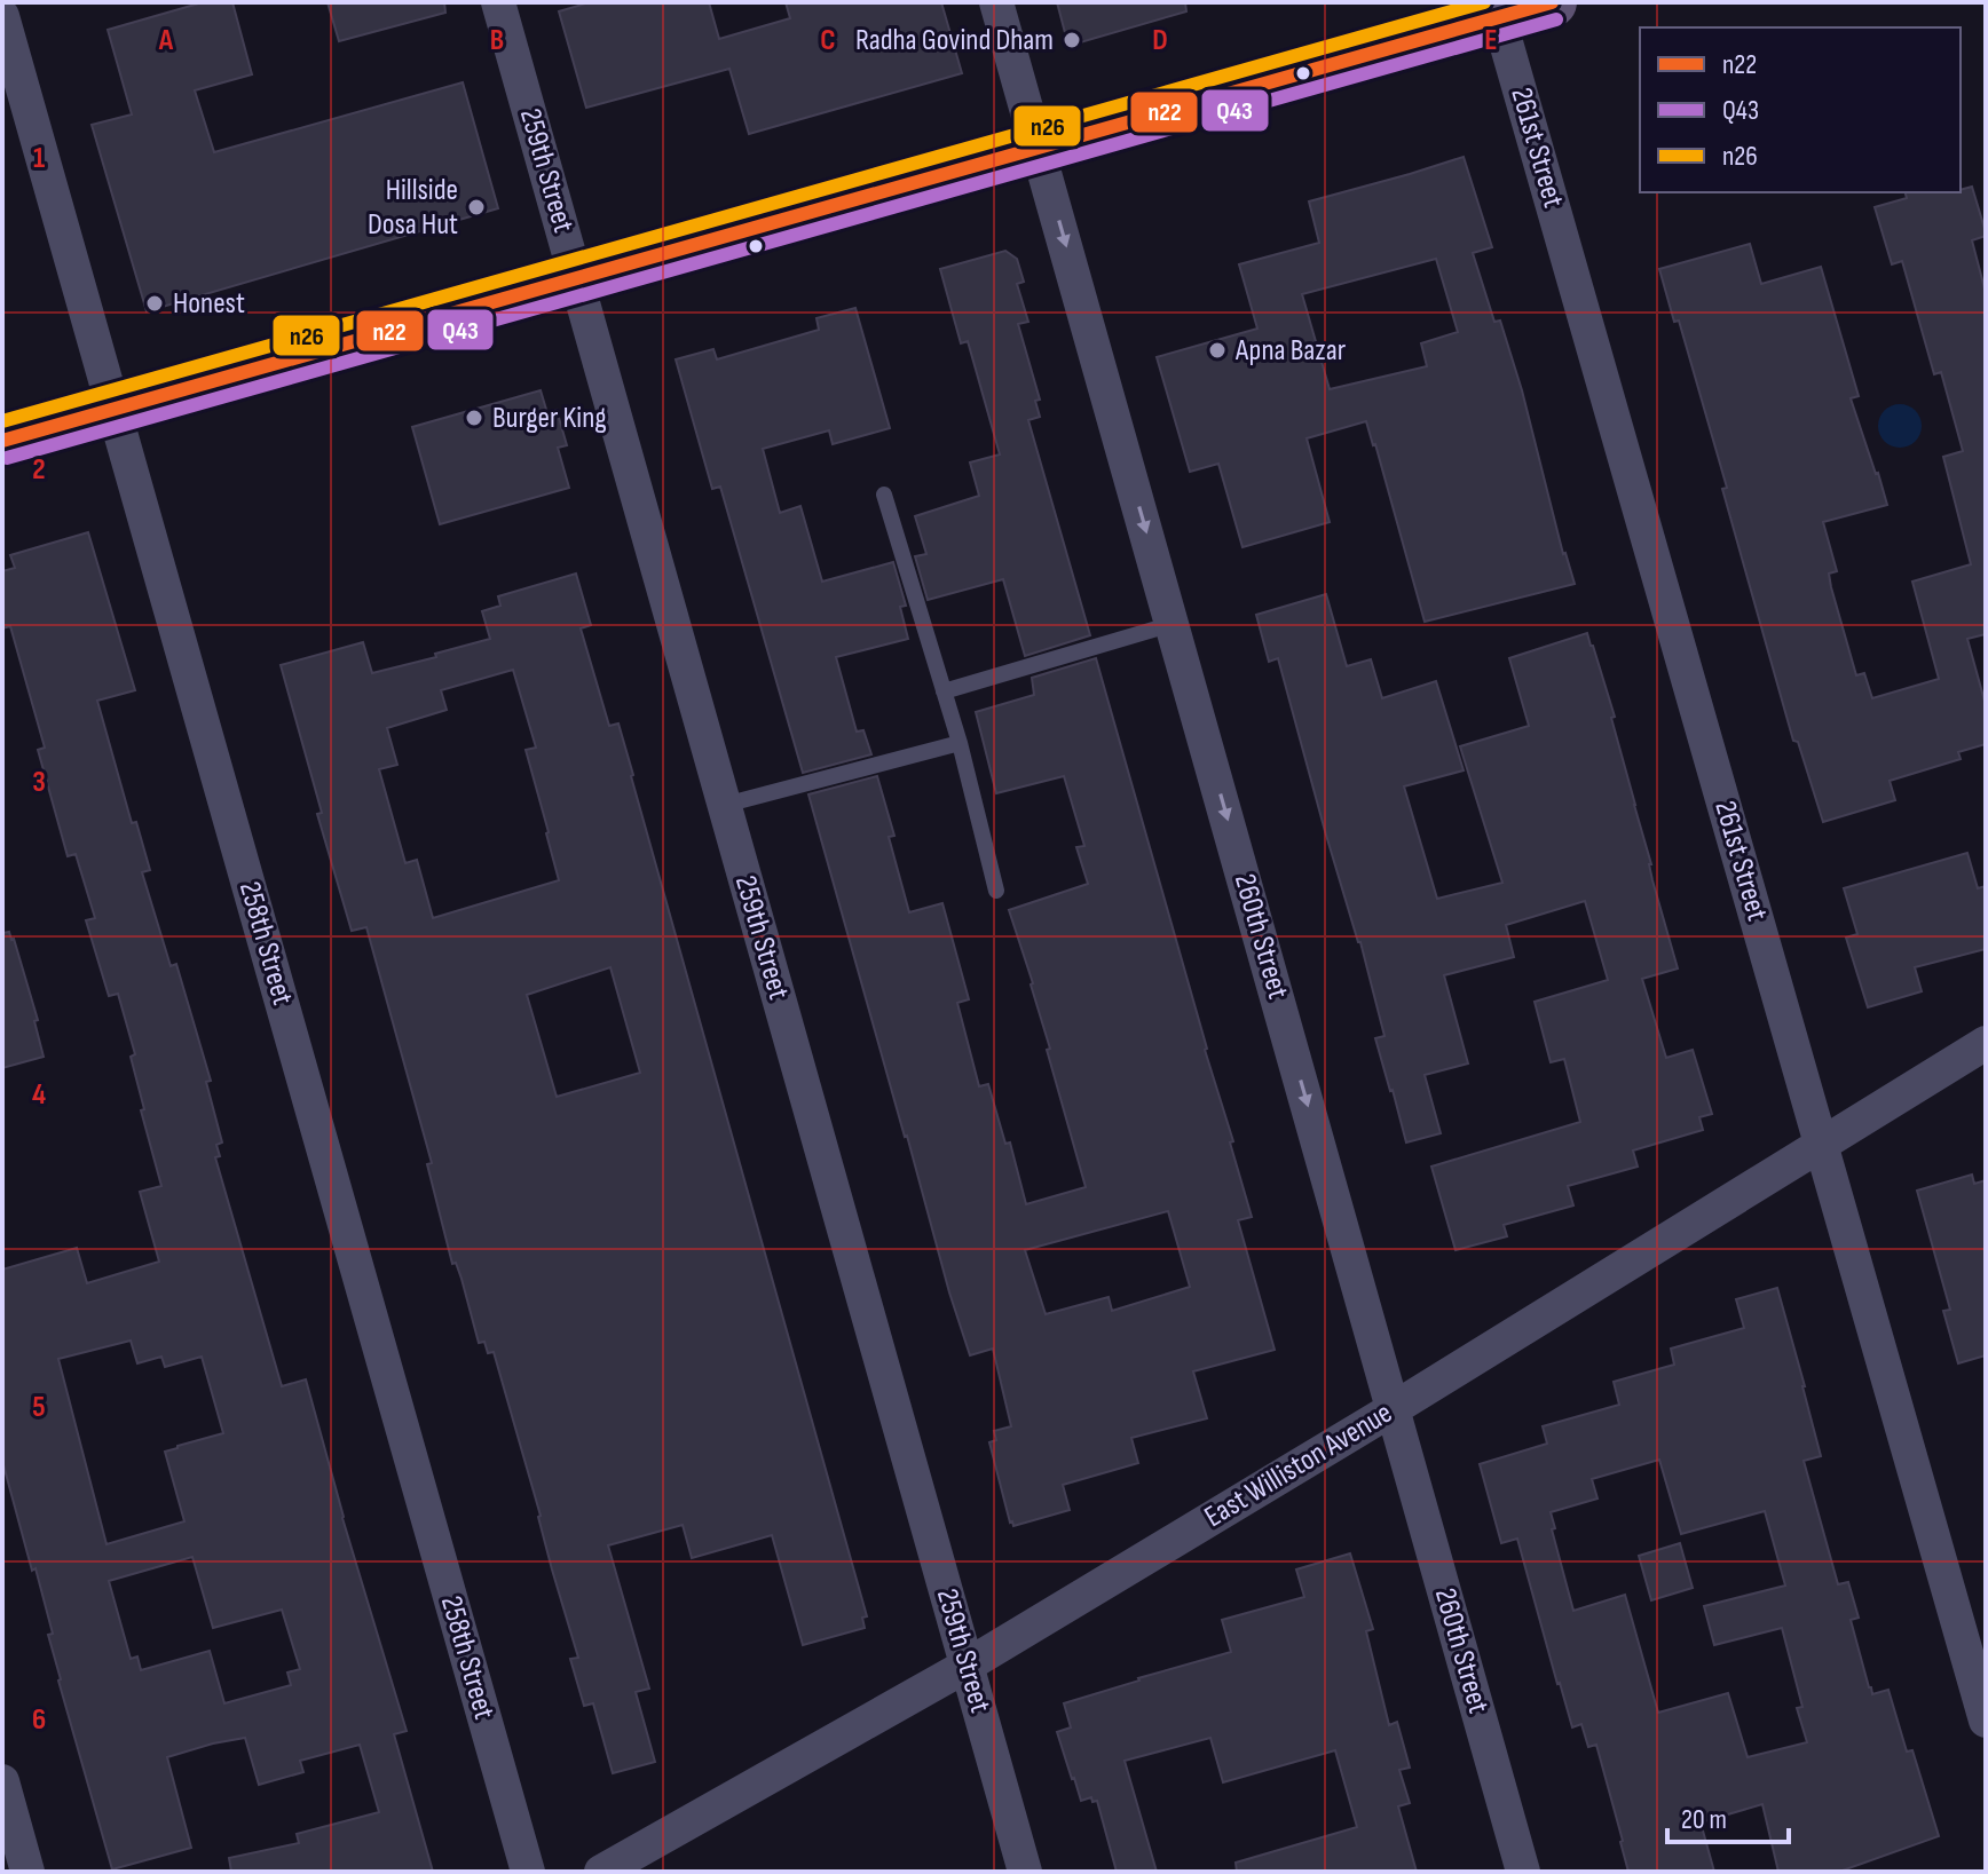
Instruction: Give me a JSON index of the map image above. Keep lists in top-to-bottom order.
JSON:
{
  "streets": {
    "street": [
      "261st Street",
      "259th Street",
      "260th Street",
      "258th Street",
      "East Williston Avenue"
    ]
  },
  "crossings": [
    ["261st Street", "East Williston Avenue"],
    ["259th Street", "East Williston Avenue"],
    ["260th Street", "East Williston Avenue"]
  ],
  "one_way": ["260th Street"],
  "places": [
    "Radha Govind Dham",
    "Hillside Dosa Hut",
    "Honest",
    "Apna Bazar",
    "Burger King"
  ],
  "lines": ["transit line n22", "transit line n26", "transit line Q43"],
  "legend": ["n22", "Q43", "n26"],
  "scale_bar": "20 m",
  "grid": {
    "columns": [
      "A",
      "B",
      "C",
      "D",
      "E"
    ],
    "rows": [
      "1",
      "2",
      "3",
      "4",
      "5",
      "6"
    ]
  }
}
